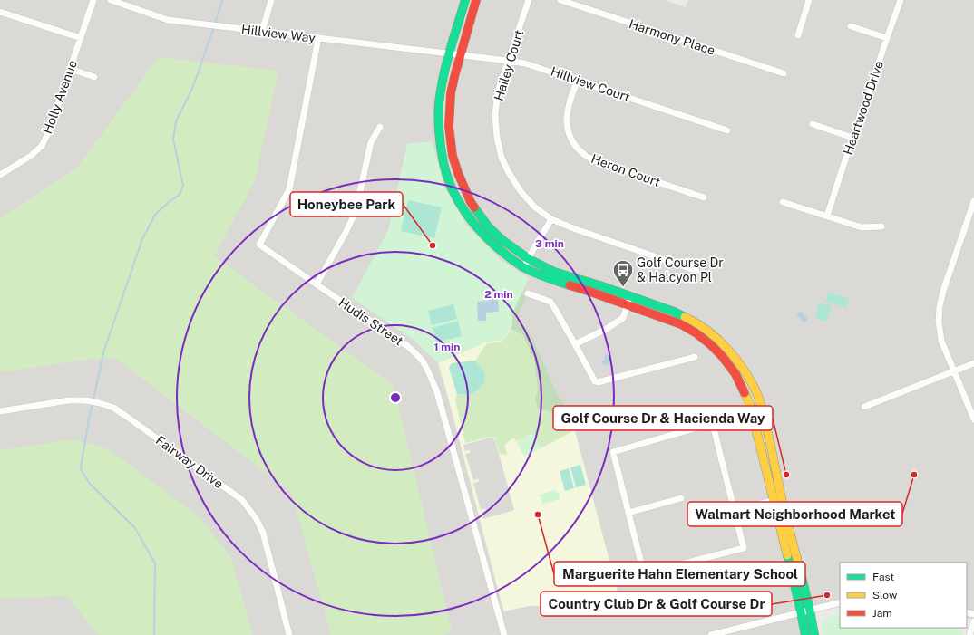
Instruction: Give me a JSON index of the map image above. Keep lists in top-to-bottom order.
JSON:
{
  "streets": {
    "street": [
      "Hillview Way",
      "Harmony Place",
      "Hailey Court",
      "Hillview Court",
      "Holly Avenue",
      "Heartwood Drive",
      "Heron Court",
      "Hudis Street",
      "Fairway Drive"
    ]
  },
  "crossings": [
    ["Hillview Way", "Hillview Court"],
    ["Hillview Way", "Hudis Street"],
    ["Hailey Court", "Hillview Court"],
    ["Hillview Court", "Heron Court"]
  ],
  "places": {
    "other": [
      "Honeybee Park",
      "Golf Course Dr & Hacienda Way",
      "Walmart Neighborhood Market",
      "Marguerite Hahn Elementary School",
      "Country Club Dr & Golf Course Dr"
    ],
    "bus stop": ["Golf Course Dr & Halcyon Pl"]
  },
  "legend": ["Fast", "Slow", "Jam"],
  "rings": ["3 min", "2 min", "1 min"]
}
